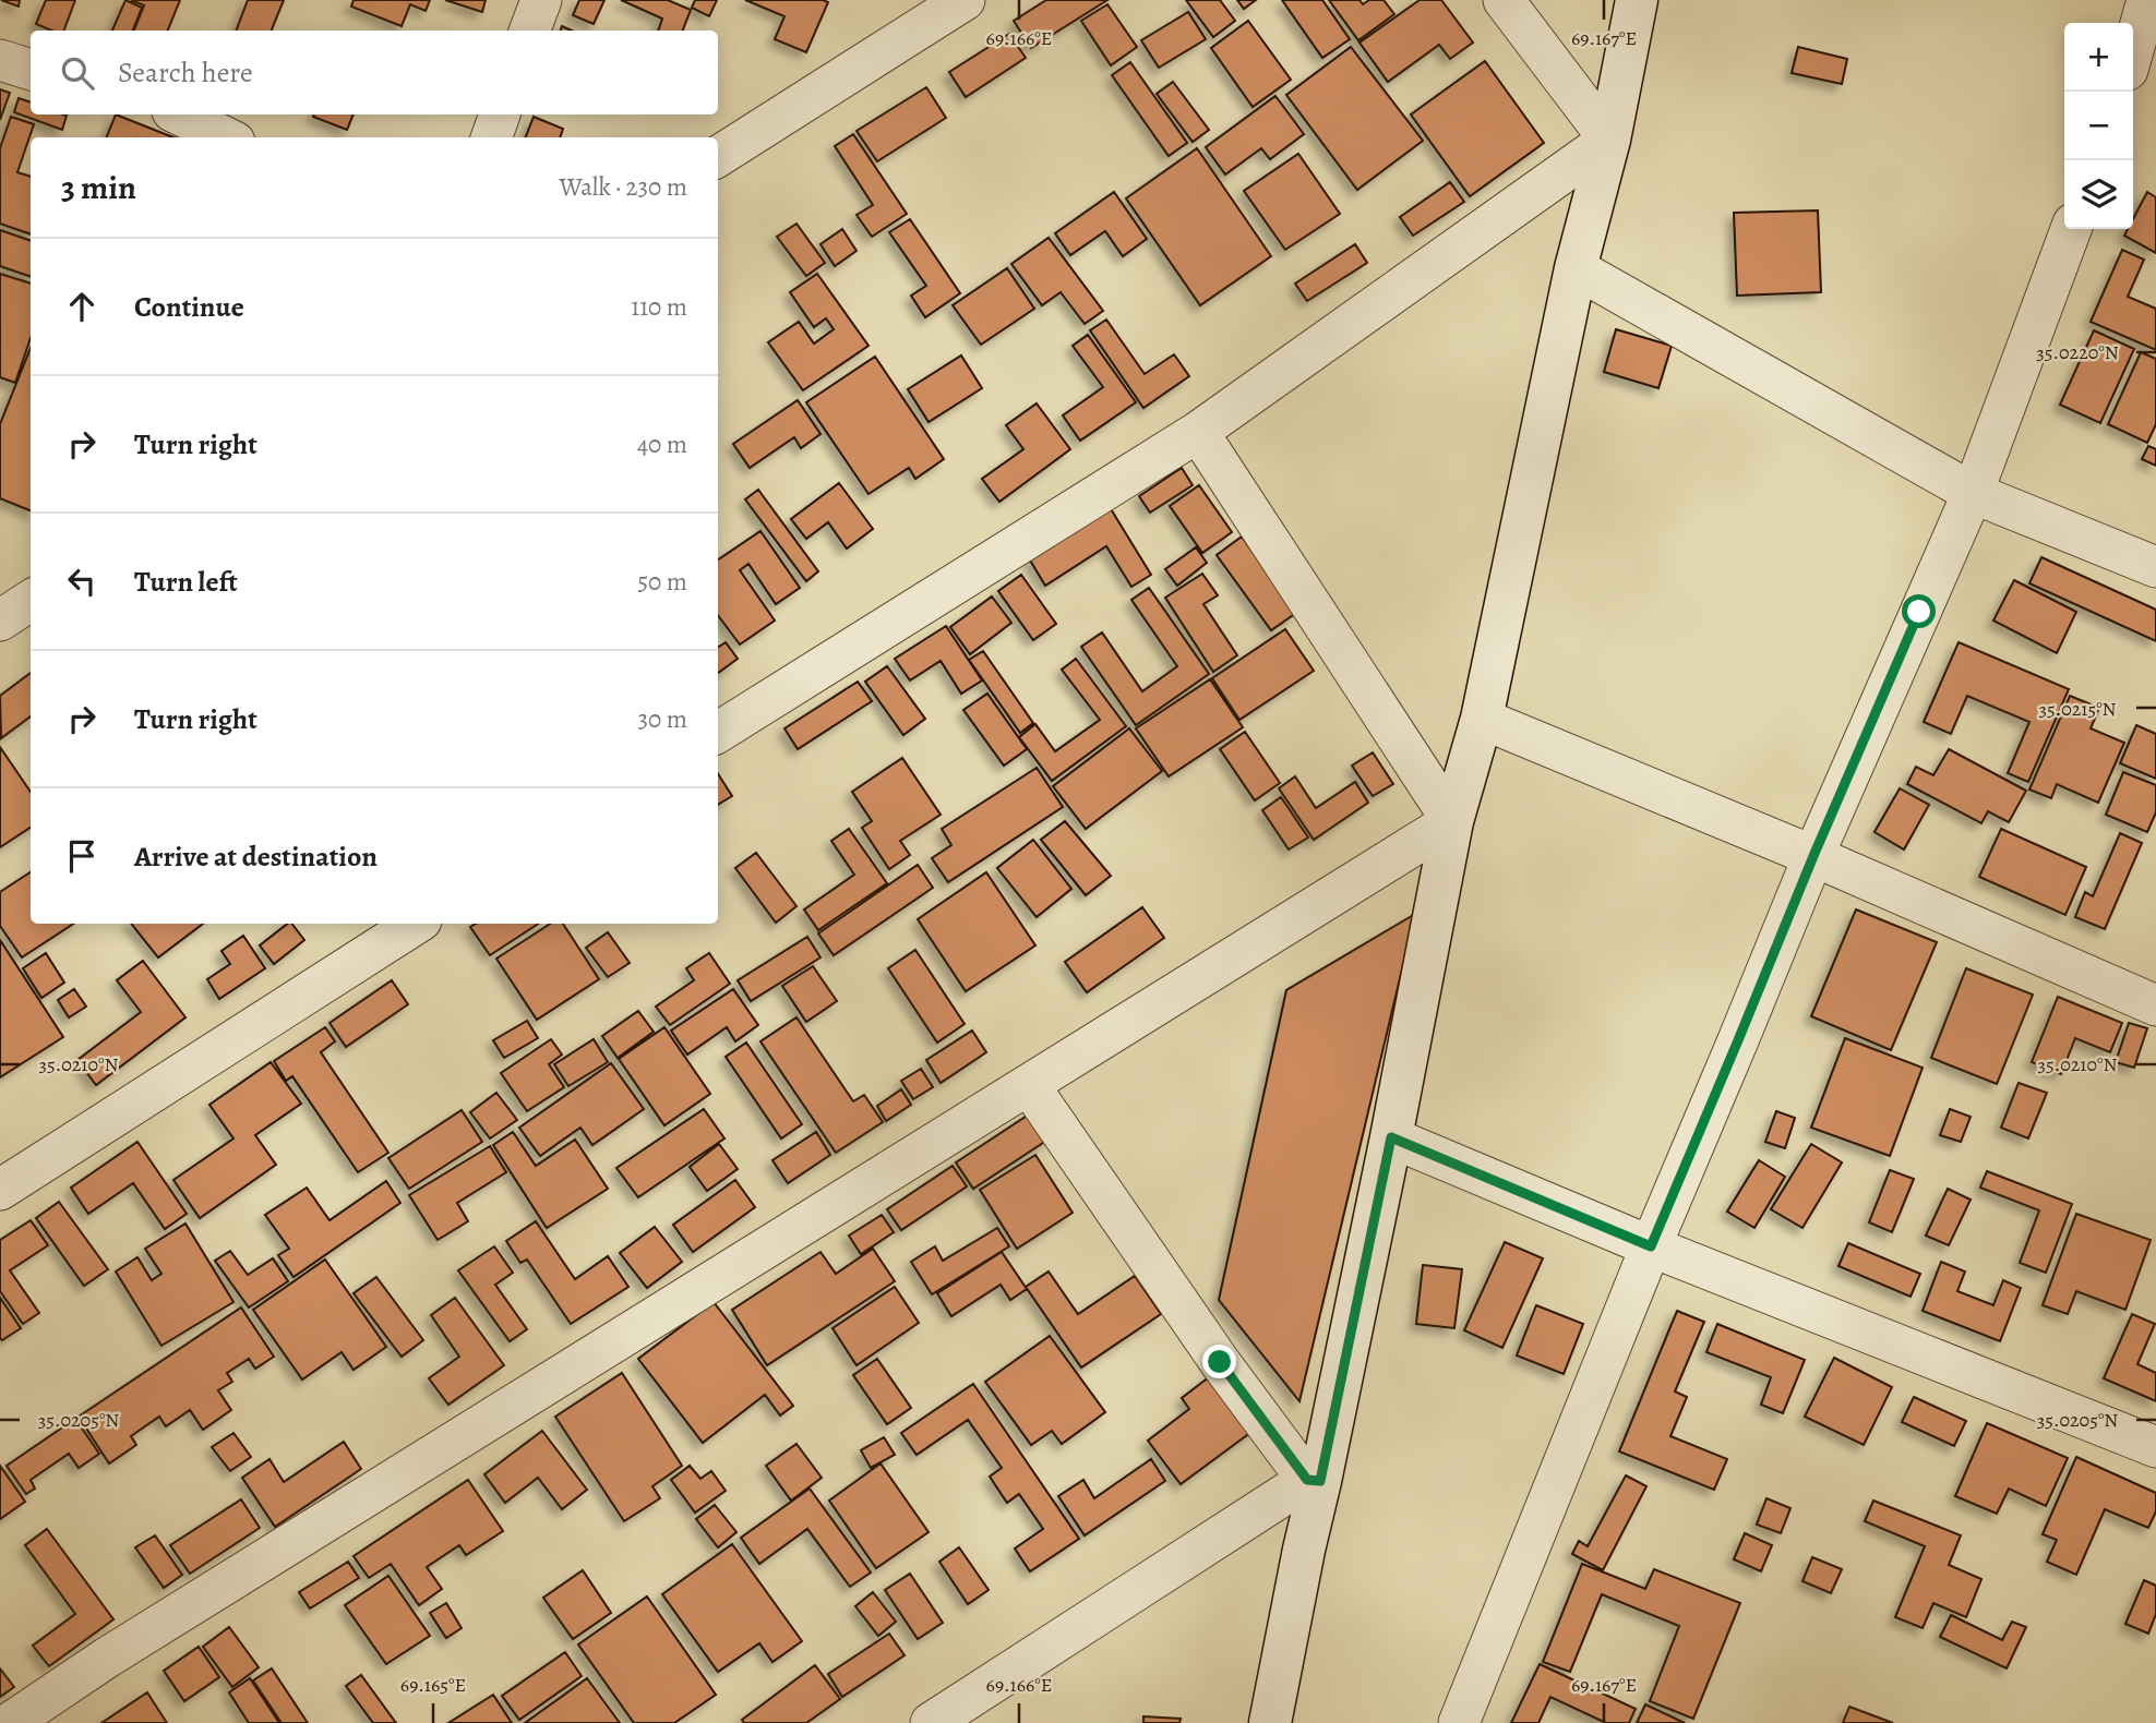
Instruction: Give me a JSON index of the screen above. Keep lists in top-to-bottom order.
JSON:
{
  "page": {
    "map_buttons": ["+", "−"],
    "search": "Search here",
    "heading": ["3 min", "Walk · 230 m"],
    "list": [
      ["Continue", "110 m"],
      ["Turn right", "40 m"],
      ["Turn left", "50 m"],
      ["Turn right", "30 m"],
      "Arrive at destination"
    ]
  },
  "coordinates": [
    "69.166°E",
    "69.167°E",
    "35.0220°N",
    "35.0215°N",
    "35.0210°N",
    "35.0205°N",
    "69.165°E"
  ]
}
